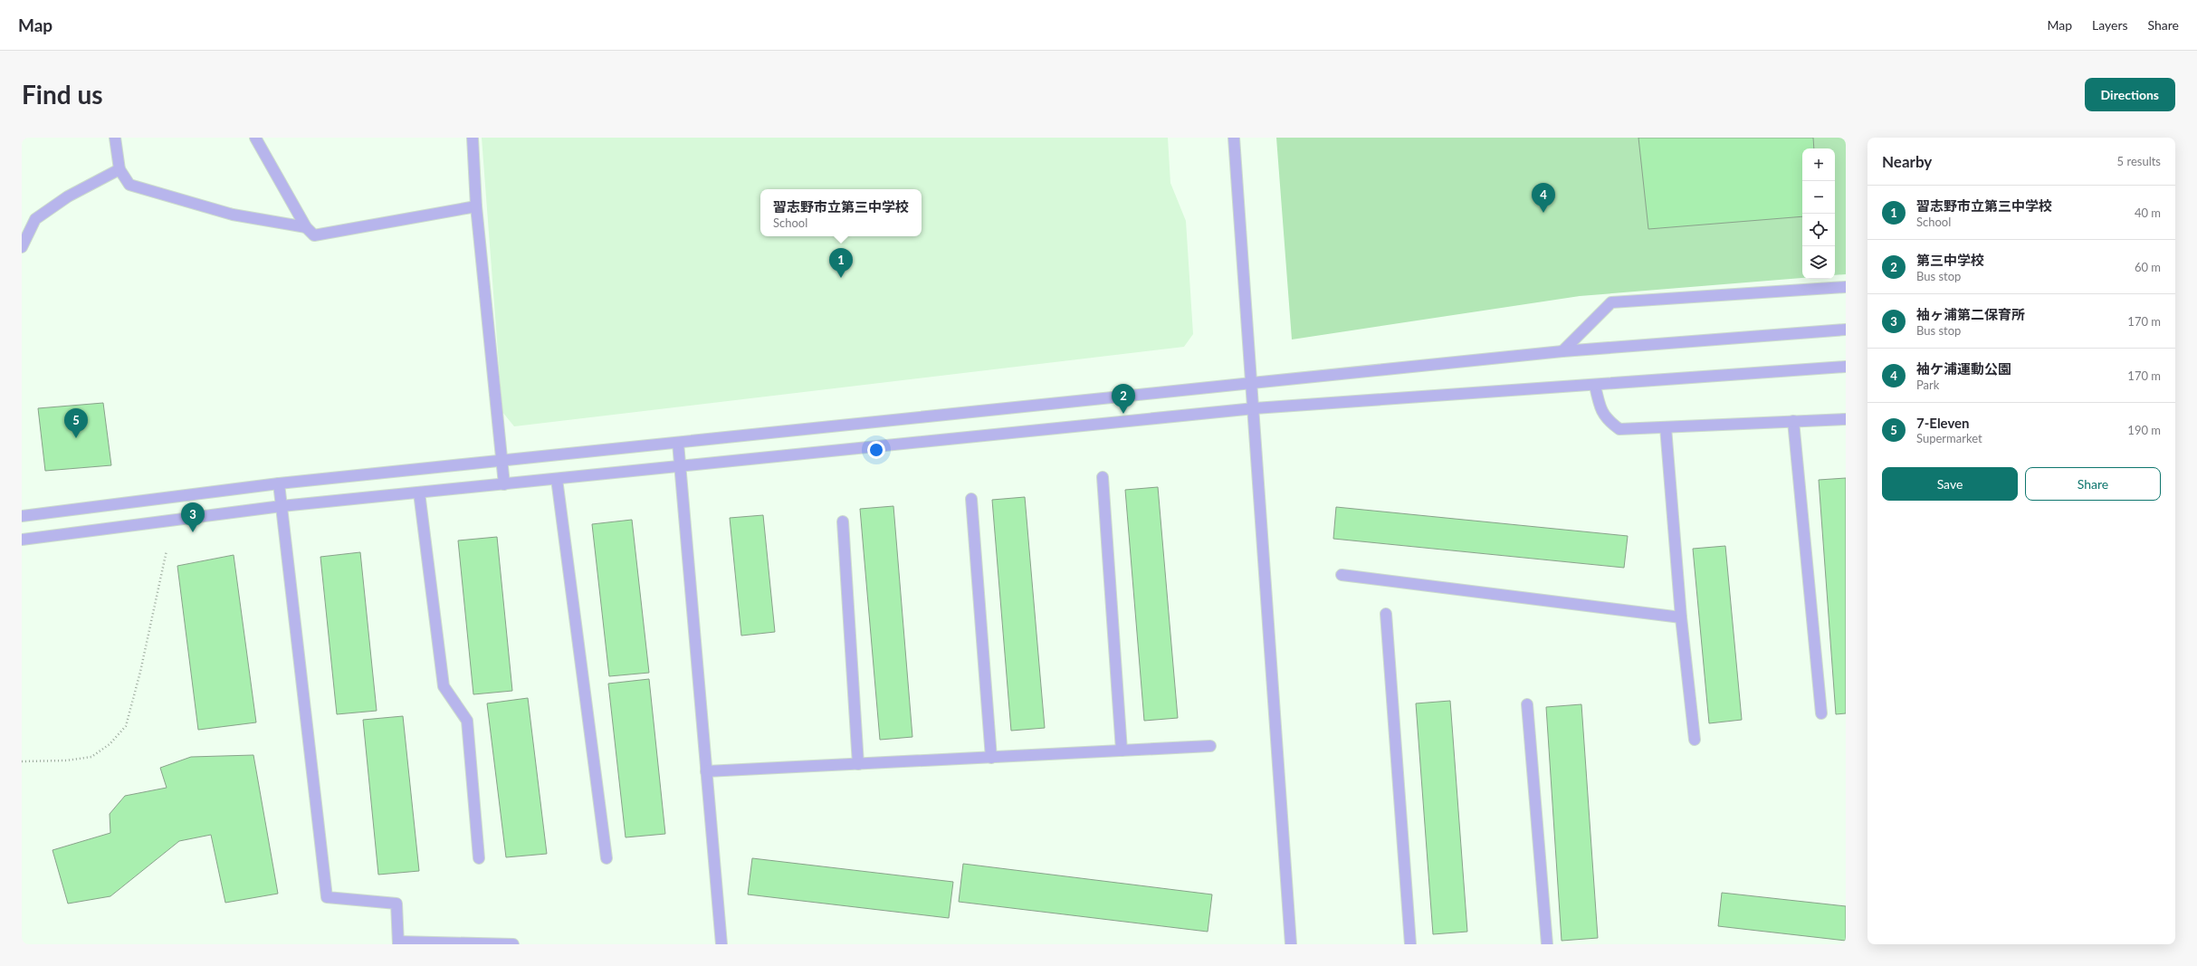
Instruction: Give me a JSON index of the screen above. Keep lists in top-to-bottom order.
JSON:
{
  "page": {
    "header": "Map",
    "nav": ["Map", "Layers", "Share"],
    "buttons": [
      "Directions",
      ["Save", "Share"]
    ],
    "title": "Find us",
    "heading": ["Nearby", "5 results"],
    "map_buttons": ["+", "−"],
    "pins": [
      "4",
      "1",
      "2",
      "5",
      "3"
    ],
    "list": [
      {
        "mark": "1",
        "name": "習志野市立第三中学校",
        "note": "School",
        "value": "40 m"
      },
      {
        "mark": "2",
        "name": "第三中学校",
        "note": "Bus stop",
        "value": "60 m"
      },
      {
        "mark": "3",
        "name": "袖ヶ浦第二保育所",
        "note": "Bus stop",
        "value": "170 m"
      },
      {
        "mark": "4",
        "name": "袖ケ浦運動公園",
        "note": "Park",
        "value": "170 m"
      },
      {
        "mark": "5",
        "name": "7-Eleven",
        "note": "Supermarket",
        "value": "190 m"
      }
    ],
    "popup": ["習志野市立第三中学校", "School"]
  }
}
